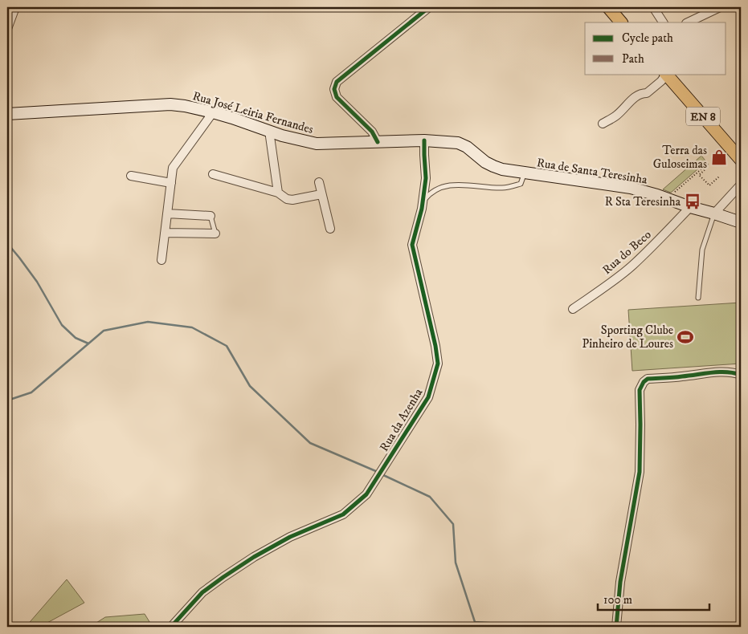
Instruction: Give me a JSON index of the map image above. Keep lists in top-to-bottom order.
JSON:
{
  "streets": {
    "main road": ["Rua José Leiria Fernandes", "EN 8", "Rua de Santa Teresinha"],
    "street": ["Rua do Beco", "Rua da Azenha"]
  },
  "crossings": [
    ["Rua José Leiria Fernandes", "Rua de Santa Teresinha"],
    ["Rua José Leiria Fernandes", "Rua da Azenha"],
    ["Rua de Santa Teresinha", "Rua do Beco"]
  ],
  "places": {
    "shop": ["Terra das Guloseimas"],
    "bus stop": ["R Sta Teresinha"],
    "sports": ["Sporting Clube Pinheiro de Loures"]
  },
  "legend": ["Cycle path", "Path"],
  "scale_bar": "100 m"
}
